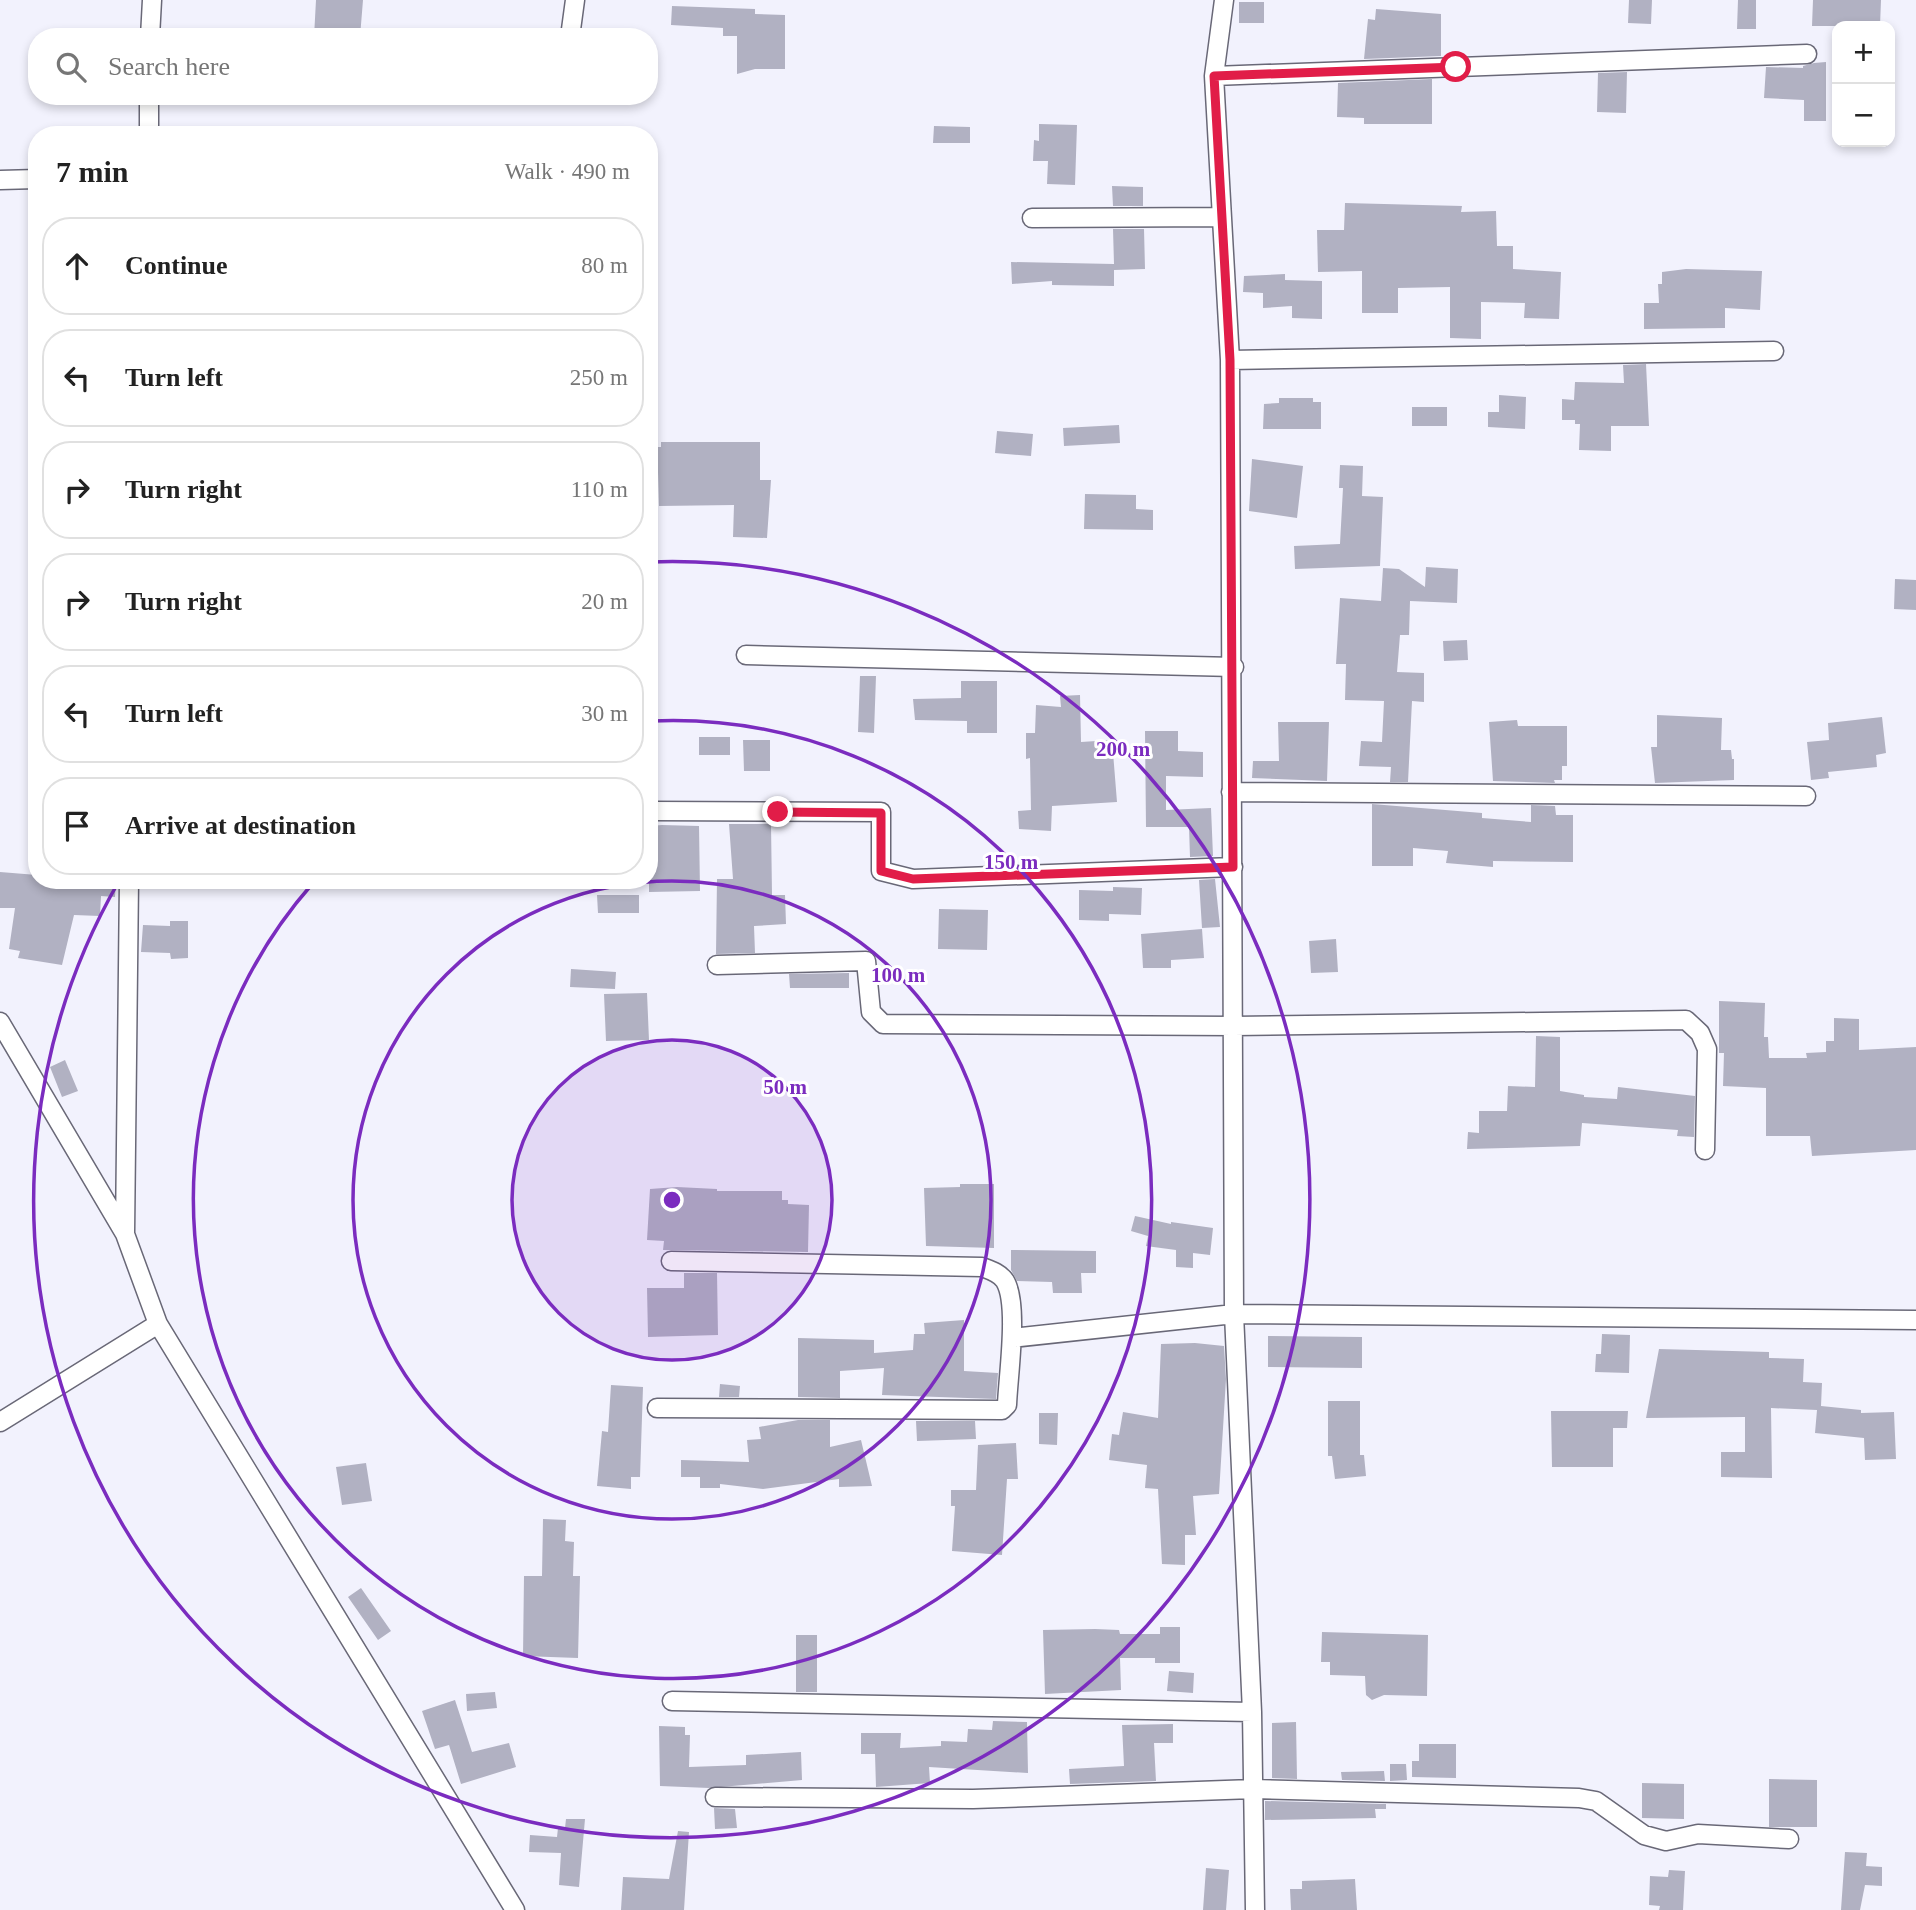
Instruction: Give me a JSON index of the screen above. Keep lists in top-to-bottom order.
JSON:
{
  "page": {
    "map_buttons": ["+", "−"],
    "search": "Search here",
    "heading": ["7 min", "Walk · 490 m"],
    "list": [
      ["Continue", "80 m"],
      ["Turn left", "250 m"],
      ["Turn right", "110 m"],
      ["Turn right", "20 m"],
      ["Turn left", "30 m"],
      "Arrive at destination"
    ]
  },
  "rings": [
    "200 m",
    "150 m",
    "100 m",
    "50 m"
  ]
}
